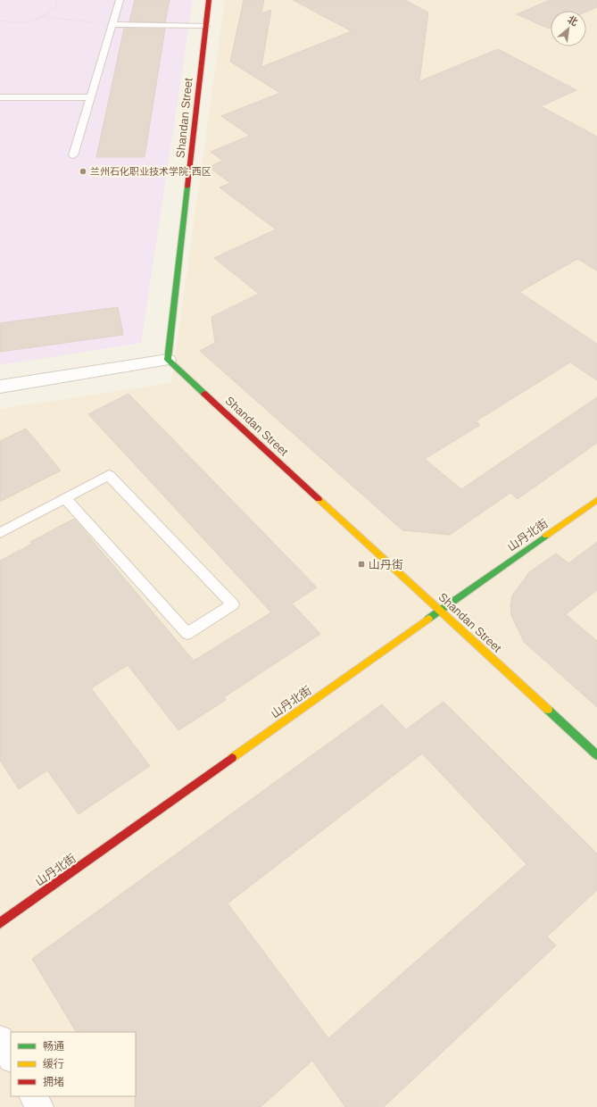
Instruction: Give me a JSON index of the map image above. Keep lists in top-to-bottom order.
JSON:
{
  "streets": {
    "street": ["Shandan Street", "山丹北街"]
  },
  "crossings": [
    ["Shandan Street", "山丹北街"]
  ],
  "places": {
    "other": ["兰州石化职业技术学院·西区"],
    "transit": ["山丹街"]
  },
  "legend": ["畅通", "缓行", "拥堵"],
  "north": "top right"
}
